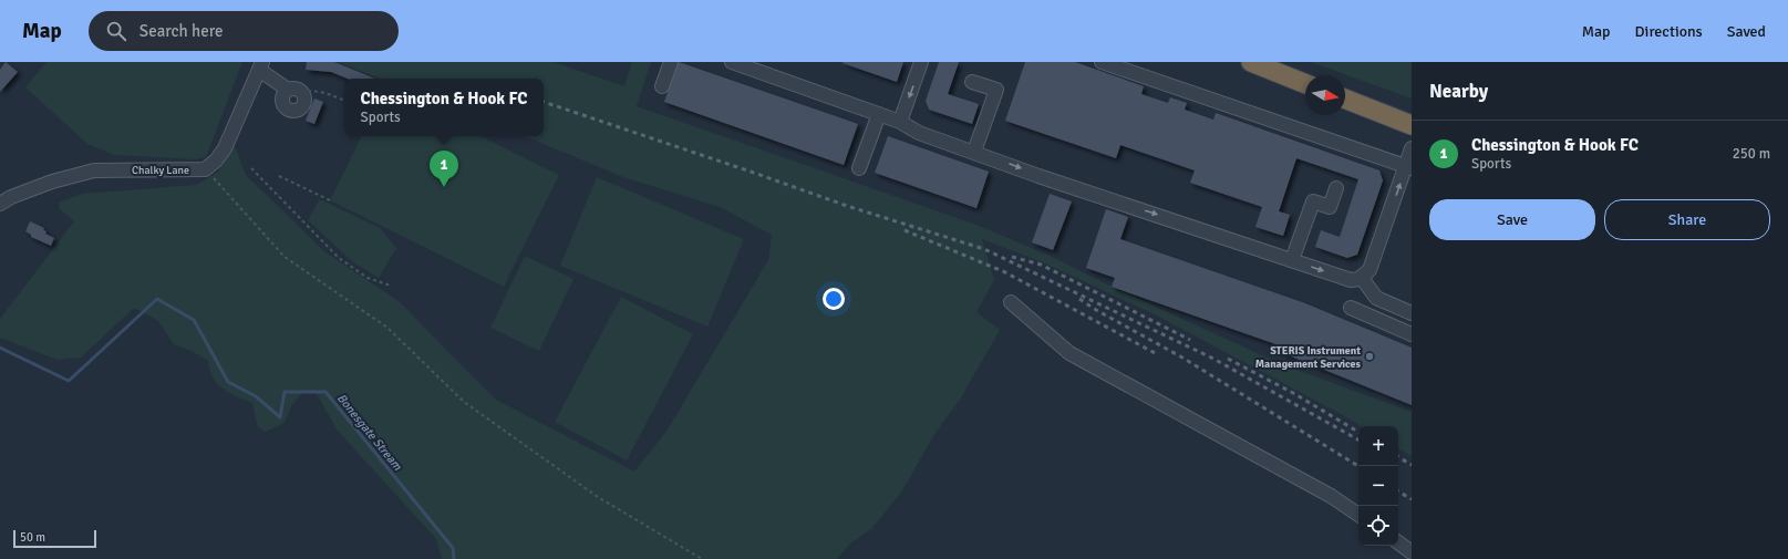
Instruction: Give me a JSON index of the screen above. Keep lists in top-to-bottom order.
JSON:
{
  "streets": {
    "street": ["Chalky Lane"]
  },
  "water": ["Bonesgate Stream"],
  "places": ["STERIS Instrument Management Services"],
  "scale_bar": "50 m",
  "north": "right",
  "page": {
    "header": "Map",
    "search": "Search here",
    "nav": ["Map", "Directions", "Saved"],
    "heading": "Nearby",
    "popup": ["Chessington & Hook FC", "Sports"],
    "list": [
      {
        "mark": "1",
        "name": "Chessington & Hook FC",
        "note": "Sports",
        "value": "250 m"
      }
    ],
    "pins": "1",
    "buttons": ["Save", "Share"],
    "map_buttons": ["+", "−"],
    "scale": "50 m"
  }
}
